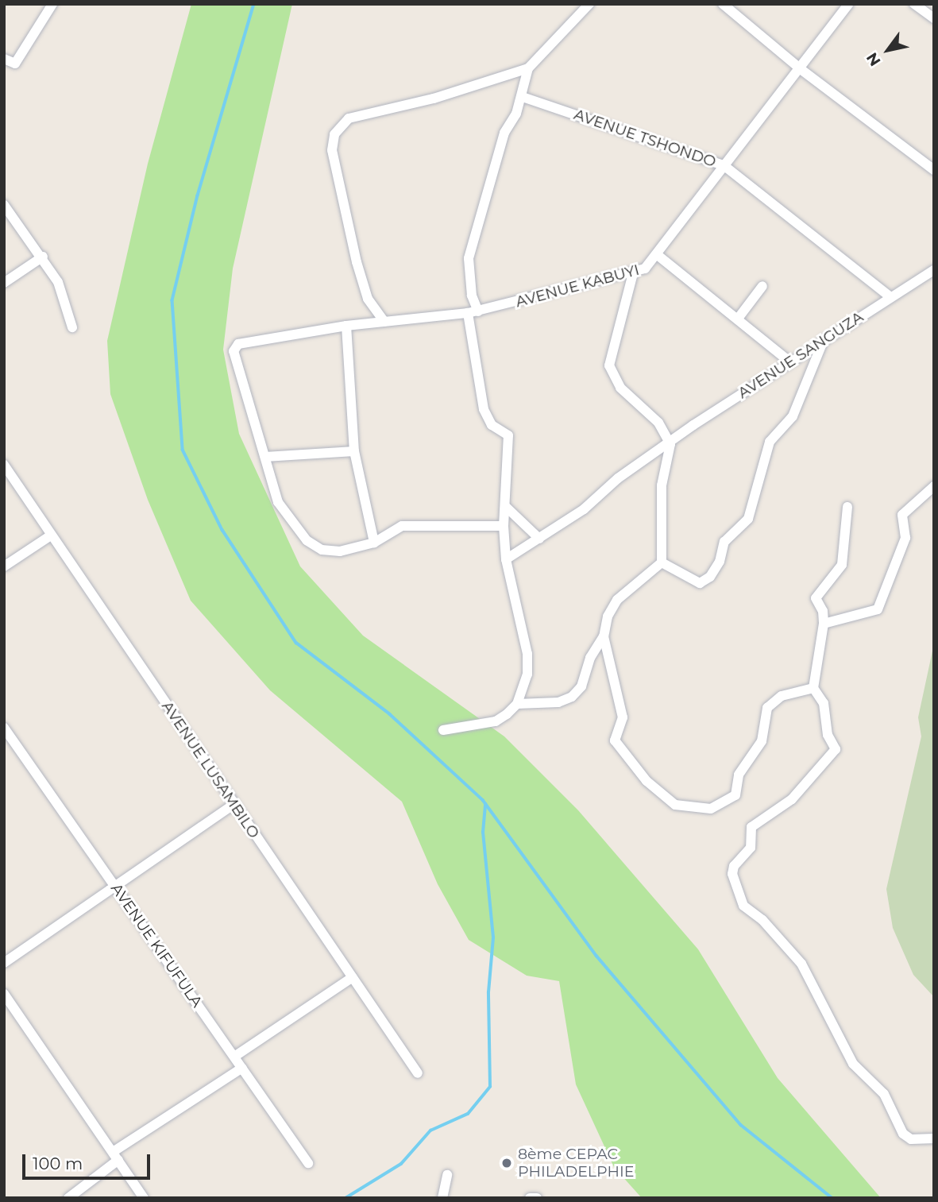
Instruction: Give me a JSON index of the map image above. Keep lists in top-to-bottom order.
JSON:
{
  "streets": {
    "street": [
      "AVENUE TSHONDO",
      "AVENUE KABUYI",
      "AVENUE SANGUZA",
      "AVENUE LUSAMBILO",
      "AVENUE KIFUFULA"
    ]
  },
  "crossings": [
    ["AVENUE TSHONDO", "AVENUE KABUYI"],
    ["AVENUE TSHONDO", "AVENUE SANGUZA"]
  ],
  "places": ["8ème CEPAC PHILADELPHIE"],
  "scale_bar": "100 m",
  "north": "bottom left"
}
